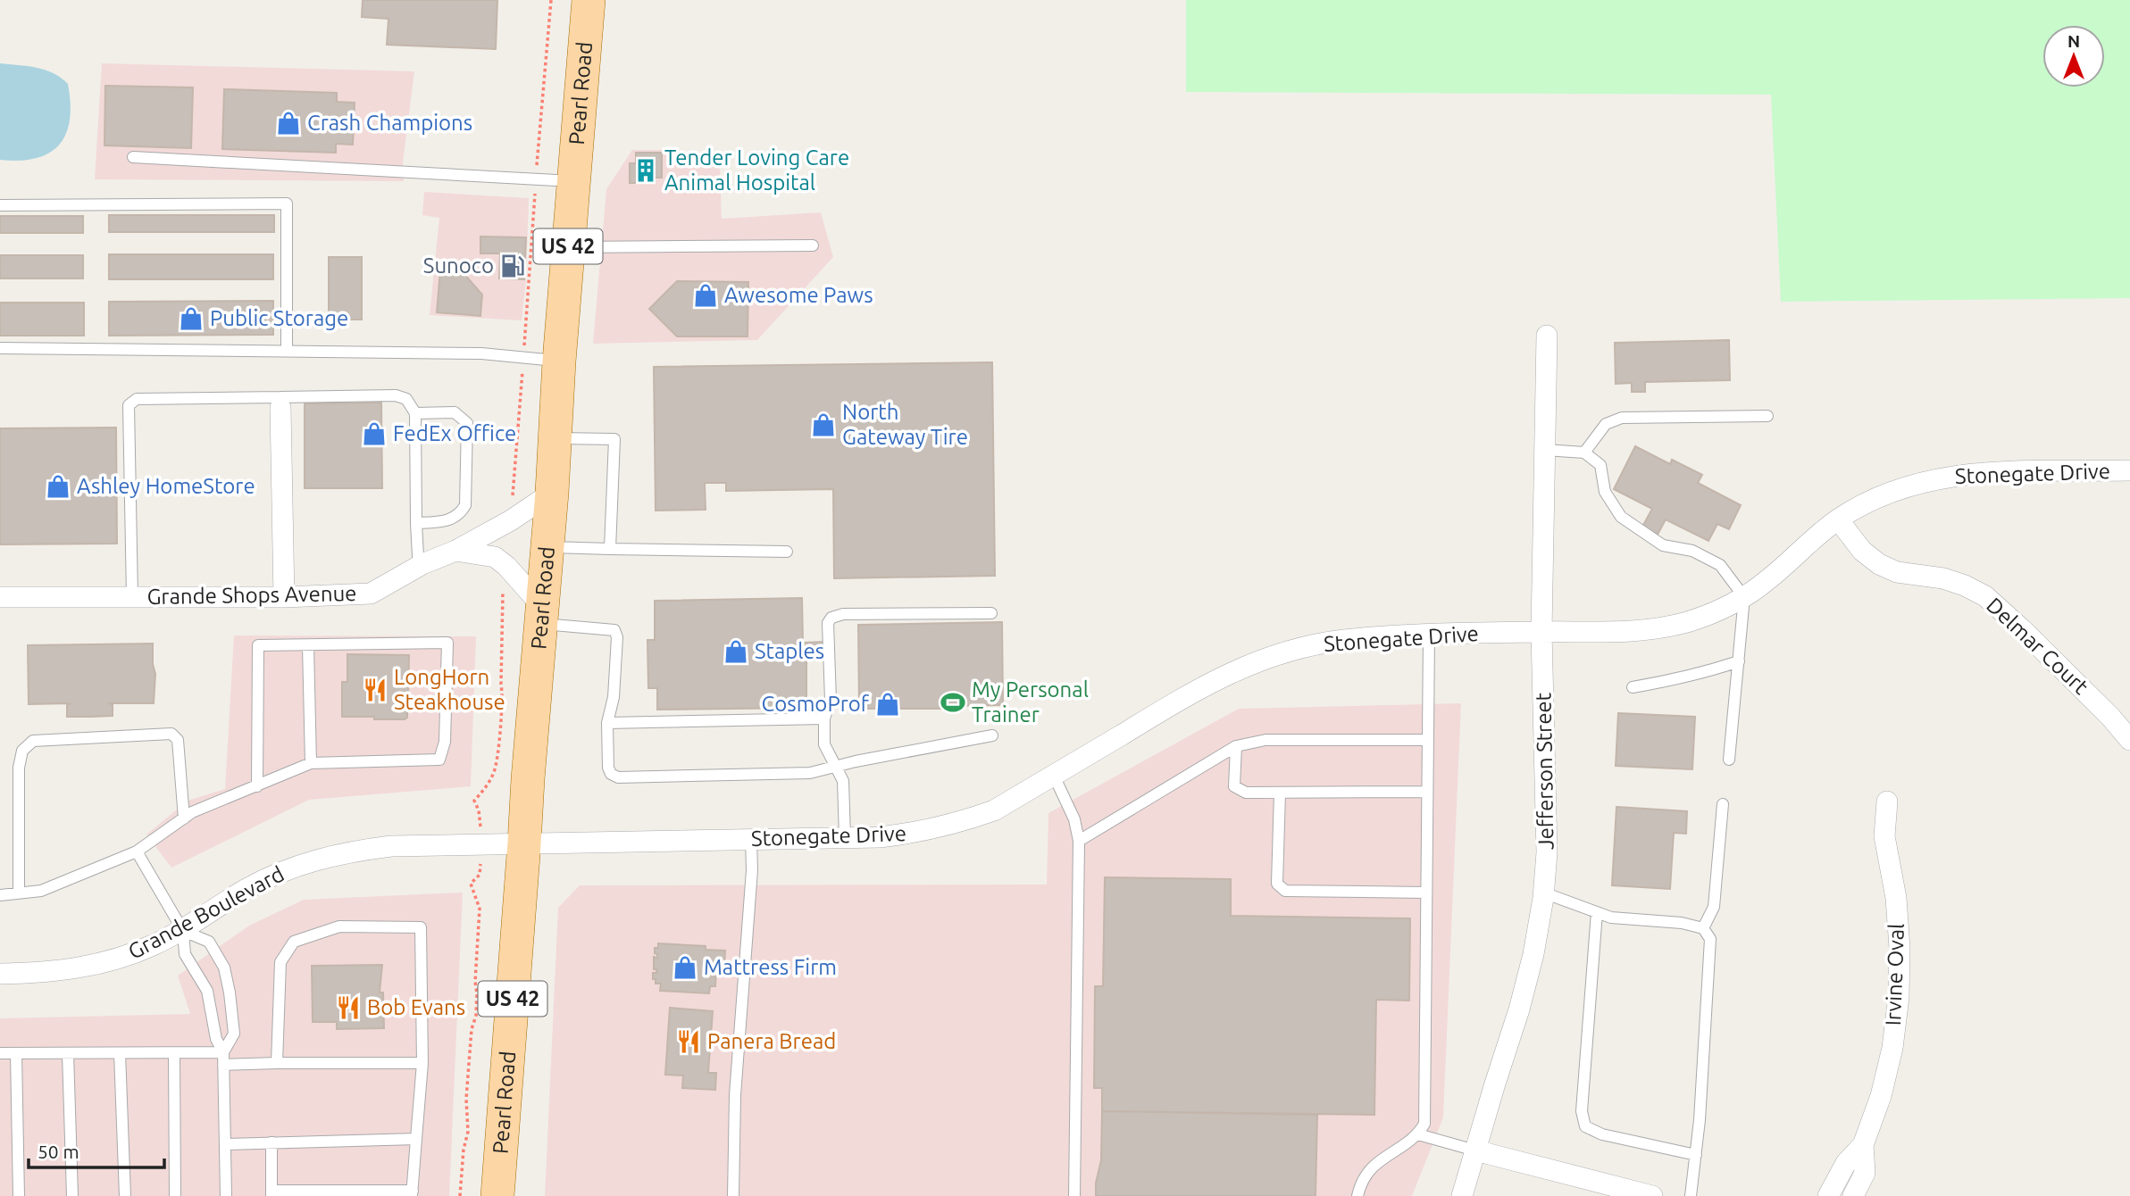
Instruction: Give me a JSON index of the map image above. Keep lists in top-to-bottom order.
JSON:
{
  "streets": {
    "main road": ["Pearl Road", "US 42"],
    "street": [
      "Stonegate Drive",
      "Grande Shops Avenue",
      "Delmar Court",
      "Jefferson Street",
      "Grande Boulevard",
      "Irvine Oval"
    ]
  },
  "crossings": [
    ["Pearl Road", "Stonegate Drive"],
    ["Pearl Road", "Grande Shops Avenue"],
    ["Pearl Road", "Grande Boulevard"],
    ["Stonegate Drive", "Delmar Court"],
    ["Stonegate Drive", "Jefferson Street"],
    ["Stonegate Drive", "Grande Boulevard"]
  ],
  "places": {
    "shop": [
      "Crash Champions",
      "Awesome Paws",
      "Public Storage",
      "North Gateway Tire",
      "FedEx Office",
      "Ashley HomeStore",
      "Staples",
      "CosmoProf",
      "Mattress Firm"
    ],
    "building": ["Tender Loving Care Animal Hospital"],
    "fuel station": ["Sunoco"],
    "restaurant": ["LongHorn Steakhouse", "Bob Evans", "Panera Bread"],
    "sports": ["My Personal Trainer"]
  },
  "scale_bar": "50 m",
  "north": "top"
}
